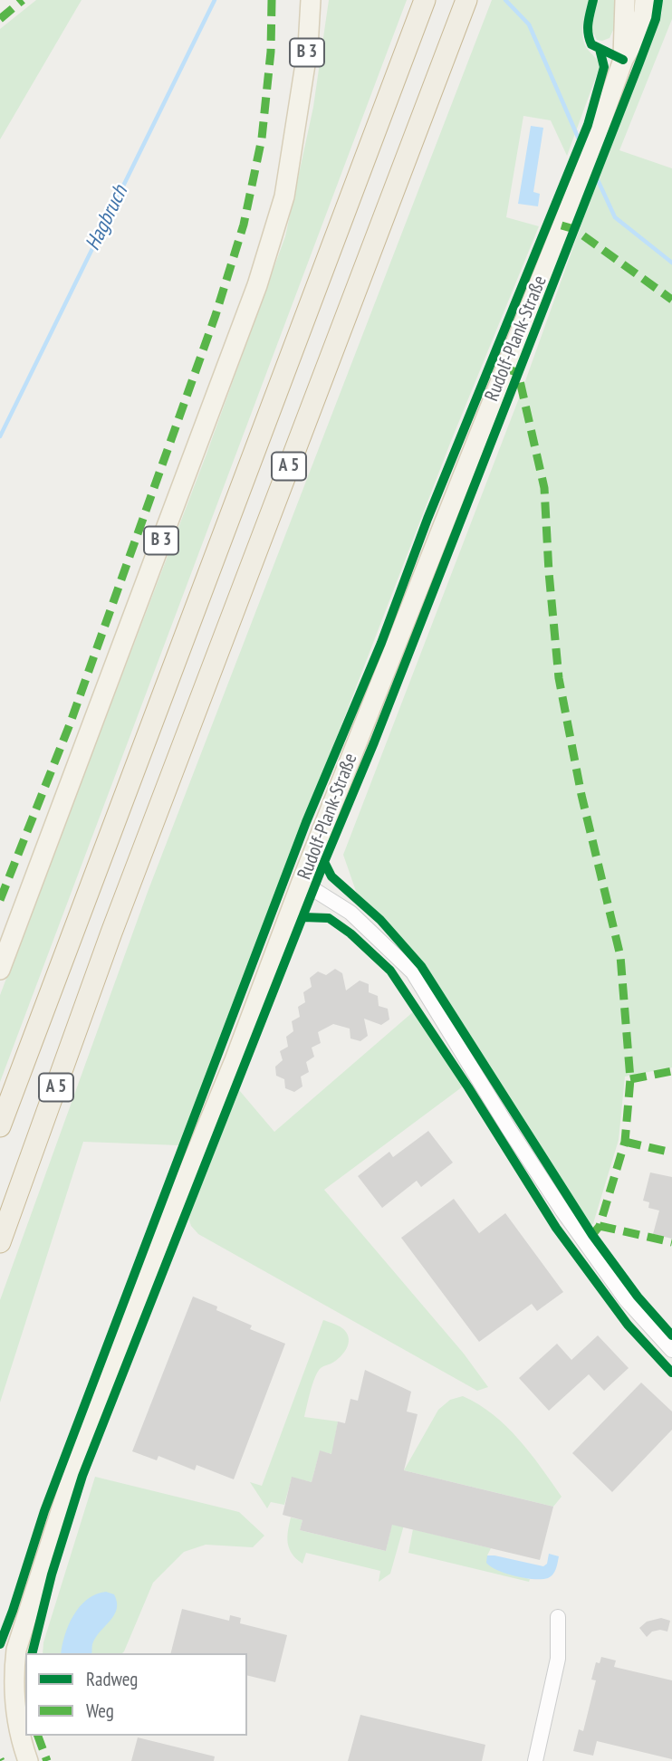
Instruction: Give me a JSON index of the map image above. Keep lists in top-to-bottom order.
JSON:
{
  "streets": {
    "highway": ["A 5"],
    "main road": ["B 3", "Rudolf-Plank-Straße"]
  },
  "water": ["Hagbruch"],
  "legend": ["Radweg", "Weg"]
}
